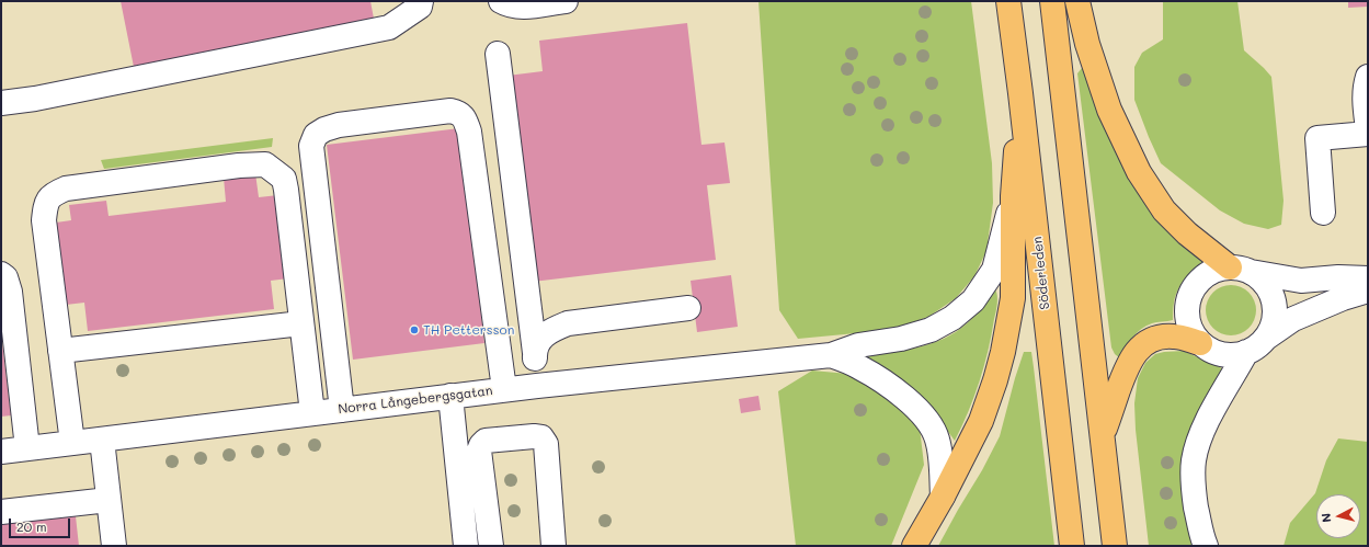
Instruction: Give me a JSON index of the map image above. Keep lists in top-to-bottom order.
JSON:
{
  "streets": {
    "highway": ["Söderleden"],
    "street": ["Norra Långebergsgatan"]
  },
  "places": ["TH Pettersson"],
  "scale_bar": "20 m",
  "north": "left"
}
